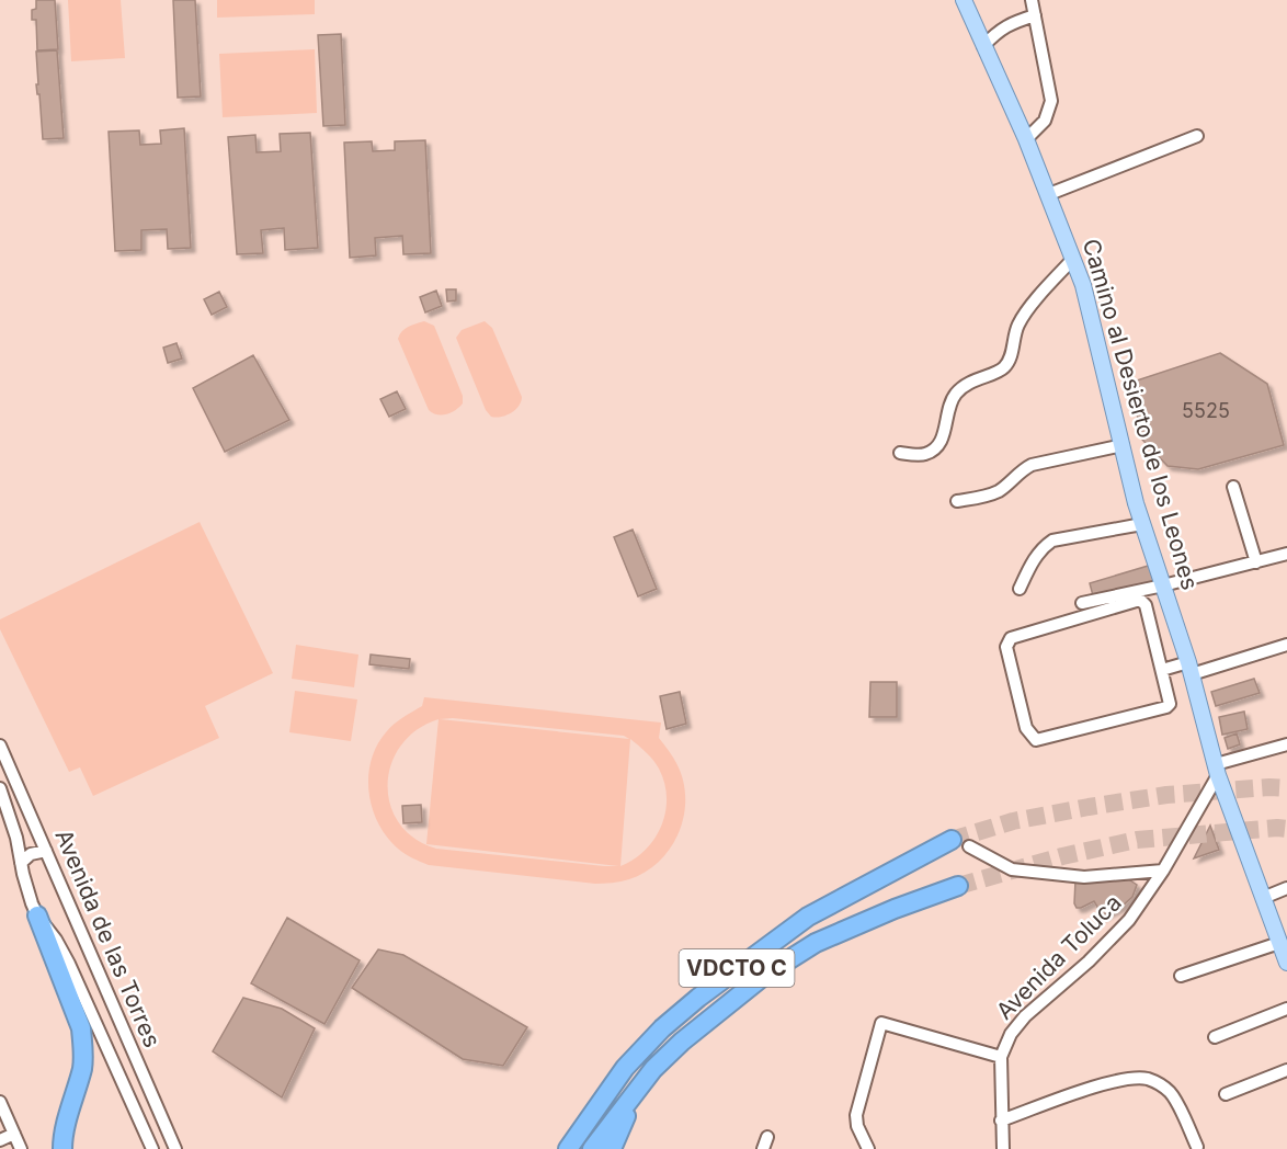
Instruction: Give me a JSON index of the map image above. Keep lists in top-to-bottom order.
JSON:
{
  "streets": {
    "highway": ["VDCTO C"],
    "main road": ["Camino al Desierto de los Leones"],
    "street": ["Avenida de las Torres", "Avenida Toluca"]
  },
  "crossings": [
    ["Camino al Desierto de los Leones", "Avenida Toluca"]
  ],
  "house_numbers": ["5525"]
}
